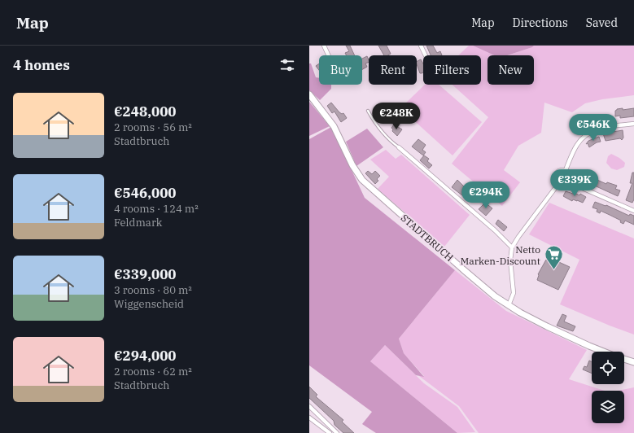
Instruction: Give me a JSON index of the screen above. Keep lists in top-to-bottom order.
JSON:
{
  "streets": {
    "street": ["STADTBRUCH"]
  },
  "places": {
    "supermarket": ["Netto Marken-Discount"]
  },
  "page": {
    "header": "Map",
    "nav": ["Map", "Directions", "Saved"],
    "heading": "4 homes",
    "chip": [
      "Buy",
      "Rent",
      "Filters",
      "New"
    ],
    "list": [
      {
        "name": "€248,000",
        "note": "2 rooms · 56 m² · Stadtbruch"
      },
      {
        "name": "€546,000",
        "note": "4 rooms · 124 m² · Feldmark"
      },
      {
        "name": "€339,000",
        "note": "3 rooms · 80 m² · Wiggenscheid"
      },
      {
        "name": "€294,000",
        "note": "2 rooms · 62 m² · Stadtbruch"
      }
    ],
    "price": [
      "€248K",
      "€546K",
      "€339K",
      "€294K"
    ]
  }
}
